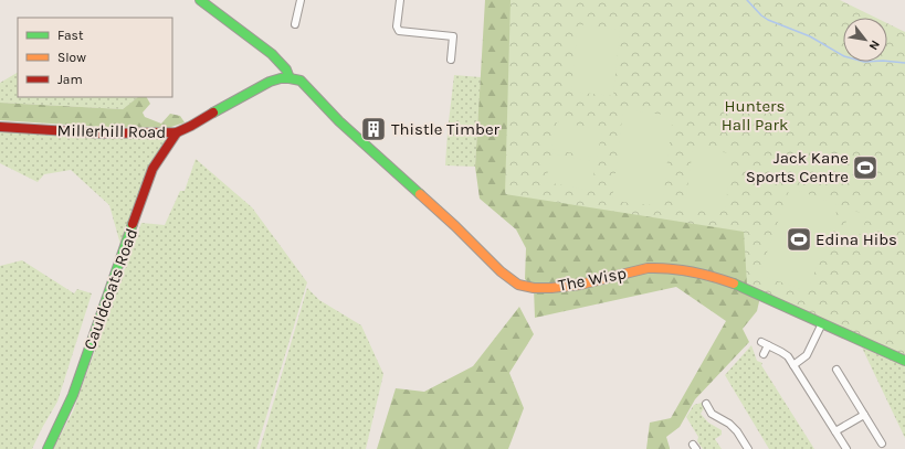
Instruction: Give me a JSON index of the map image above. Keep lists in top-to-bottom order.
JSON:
{
  "streets": {
    "main road": ["Millerhill Road", "The Wisp", "Cauldcoats Road"]
  },
  "crossings": [
    ["Millerhill Road", "The Wisp"],
    ["Millerhill Road", "Cauldcoats Road"]
  ],
  "parks": ["Hunters Hall Park"],
  "places": {
    "building": ["Thistle Timber"],
    "sports": ["Jack Kane Sports Centre", "Edina Hibs"]
  },
  "legend": ["Fast", "Slow", "Jam"],
  "north": "bottom right"
}
